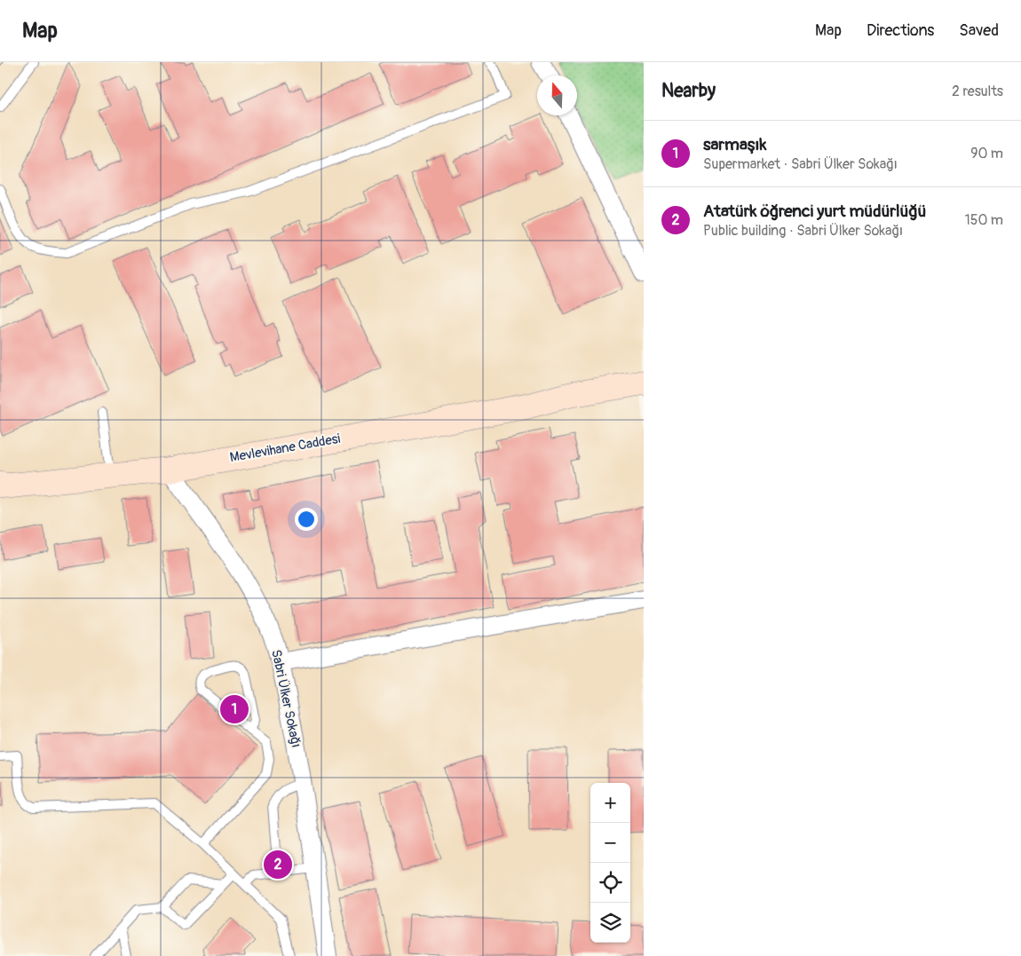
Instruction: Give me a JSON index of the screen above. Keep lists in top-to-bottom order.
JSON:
{
  "streets": {
    "street": ["Mevlevihane Caddesi", "Sabri Ülker Sokağı"]
  },
  "crossings": [
    ["Mevlevihane Caddesi", "Sabri Ülker Sokağı"]
  ],
  "north": "top",
  "page": {
    "header": "Map",
    "nav": ["Map", "Directions", "Saved"],
    "heading": ["Nearby", "2 results"],
    "list": [
      {
        "mark": "1",
        "name": "sarmaşık",
        "note": "Supermarket · Sabri Ülker Sokağı",
        "value": "90 m"
      },
      {
        "mark": "2",
        "name": "Atatürk öğrenci yurt müdürlüğü",
        "note": "Public building · Sabri Ülker Sokağı",
        "value": "150 m"
      }
    ],
    "pins": ["1", "2"],
    "map_buttons": ["+", "−"]
  }
}
